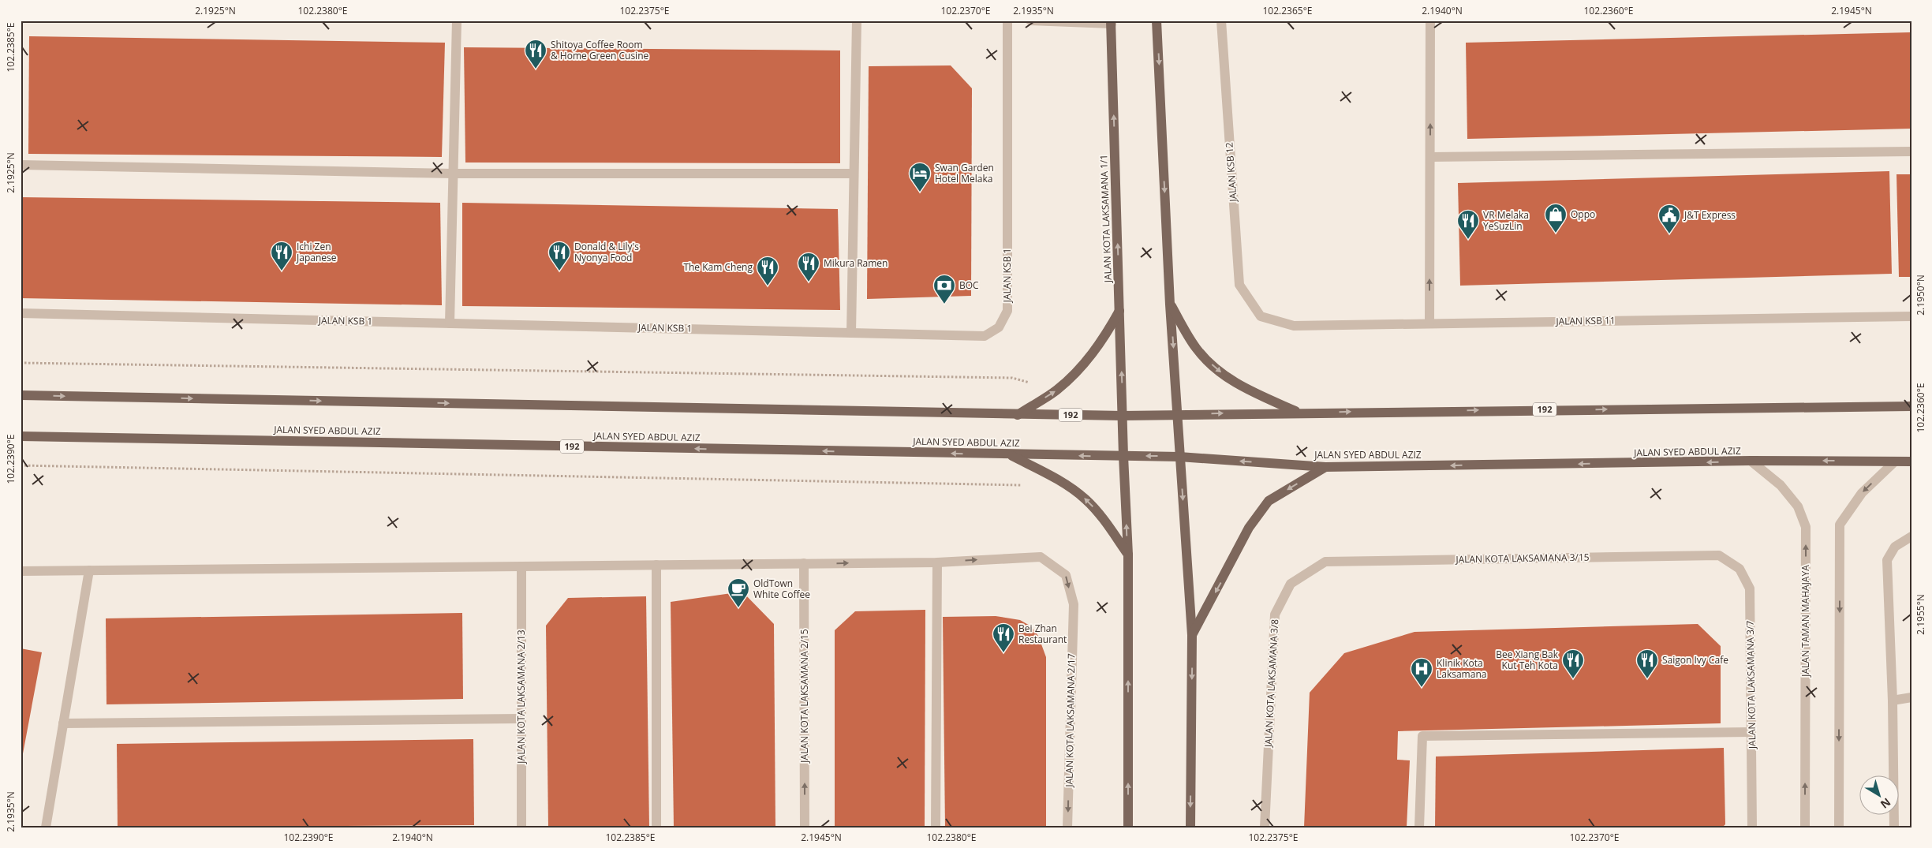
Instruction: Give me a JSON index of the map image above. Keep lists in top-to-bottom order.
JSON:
{
  "streets": {
    "main road": ["JALAN KOTA LAKSAMANA 1/1", "192", "JALAN SYED ABDUL AZIZ"],
    "street": [
      "JALAN KSB 12",
      "JALAN KSB 1",
      "JALAN KSB 11",
      "JALAN KOTA LAKSAMANA 3/15",
      "JALAN TAMAN MAHAJAYA",
      "JALAN KOTA LAKSAMANA 3/8",
      "JALAN KOTA LAKSAMANA 3/7",
      "JALAN KOTA LAKSAMANA 2/15",
      "JALAN KOTA LAKSAMANA 2/13",
      "JALAN KOTA LAKSAMANA 2/17"
    ]
  },
  "crossings": [
    ["JALAN KSB 12", "JALAN KSB 11"],
    ["JALAN KOTA LAKSAMANA 1/1", "192"],
    ["JALAN KOTA LAKSAMANA 1/1", "JALAN SYED ABDUL AZIZ"],
    ["JALAN SYED ABDUL AZIZ", "JALAN TAMAN MAHAJAYA"],
    ["JALAN KOTA LAKSAMANA 3/15", "JALAN KOTA LAKSAMANA 3/8"],
    ["JALAN KOTA LAKSAMANA 3/15", "JALAN KOTA LAKSAMANA 3/7"]
  ],
  "one_way": ["JALAN KOTA LAKSAMANA 2/15"],
  "places": {
    "restaurant": [
      "Shitoya Coffee Room & Home Green Cusine",
      "VR Melaka YeSuzLin",
      "Ichi Zen Japanese",
      "Donald & Lily's Nyonya Food",
      "Mikura Ramen",
      "The Kam Cheng",
      "Bei Zhan Restaurant",
      "Bee Xiang Bak Kut Teh Kota",
      "Saigon Ivy Cafe"
    ],
    "hotel": ["Swan Garden Hotel Melaka"],
    "shop": ["Oppo"],
    "public building": ["J&T Express"],
    "bank": ["BOC"],
    "cafe": ["OldTown White Coffee"],
    "hospital": ["Klinik Kota Laksamana"]
  },
  "north": "bottom right",
  "coordinates": [
    "2.1925°N",
    "102.2380°E",
    "102.2375°E",
    "102.2370°E",
    "2.1935°N",
    "102.2365°E",
    "2.1940°N",
    "102.2360°E",
    "2.1945°N",
    "102.2385°E",
    "2.1950°N",
    "102.2390°E",
    "2.1955°N"
  ]
}
